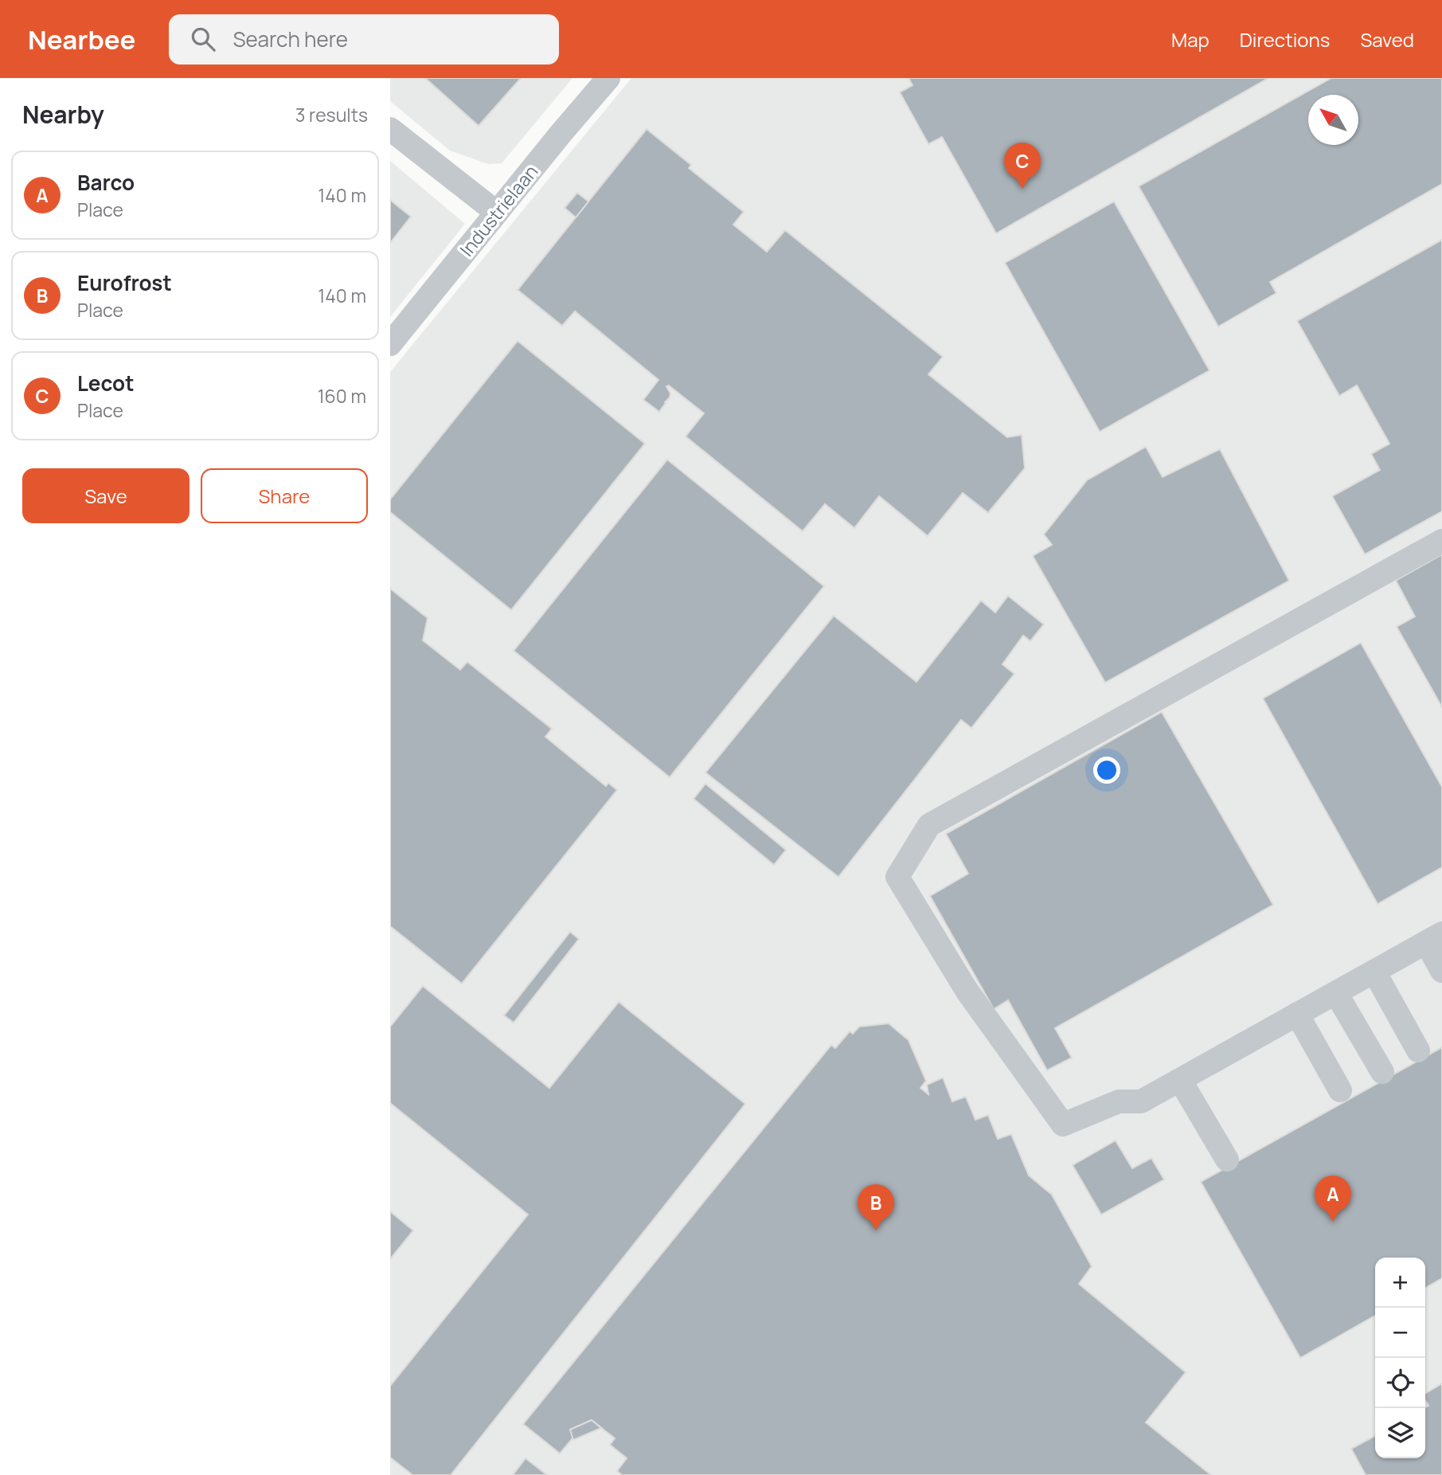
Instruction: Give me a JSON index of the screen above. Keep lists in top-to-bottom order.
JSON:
{
  "streets": {
    "street": ["Industrielaan"]
  },
  "north": "top left",
  "page": {
    "header": "Nearbee",
    "search": "Search here",
    "nav": ["Map", "Directions", "Saved"],
    "heading": ["Nearby", "3 results"],
    "pins": ["C", "A", "B"],
    "list": [
      {
        "mark": "A",
        "name": "Barco",
        "note": "Place",
        "value": "140 m"
      },
      {
        "mark": "B",
        "name": "Eurofrost",
        "note": "Place",
        "value": "140 m"
      },
      {
        "mark": "C",
        "name": "Lecot",
        "note": "Place",
        "value": "160 m"
      }
    ],
    "buttons": ["Save", "Share"],
    "map_buttons": ["+", "−"]
  }
}
